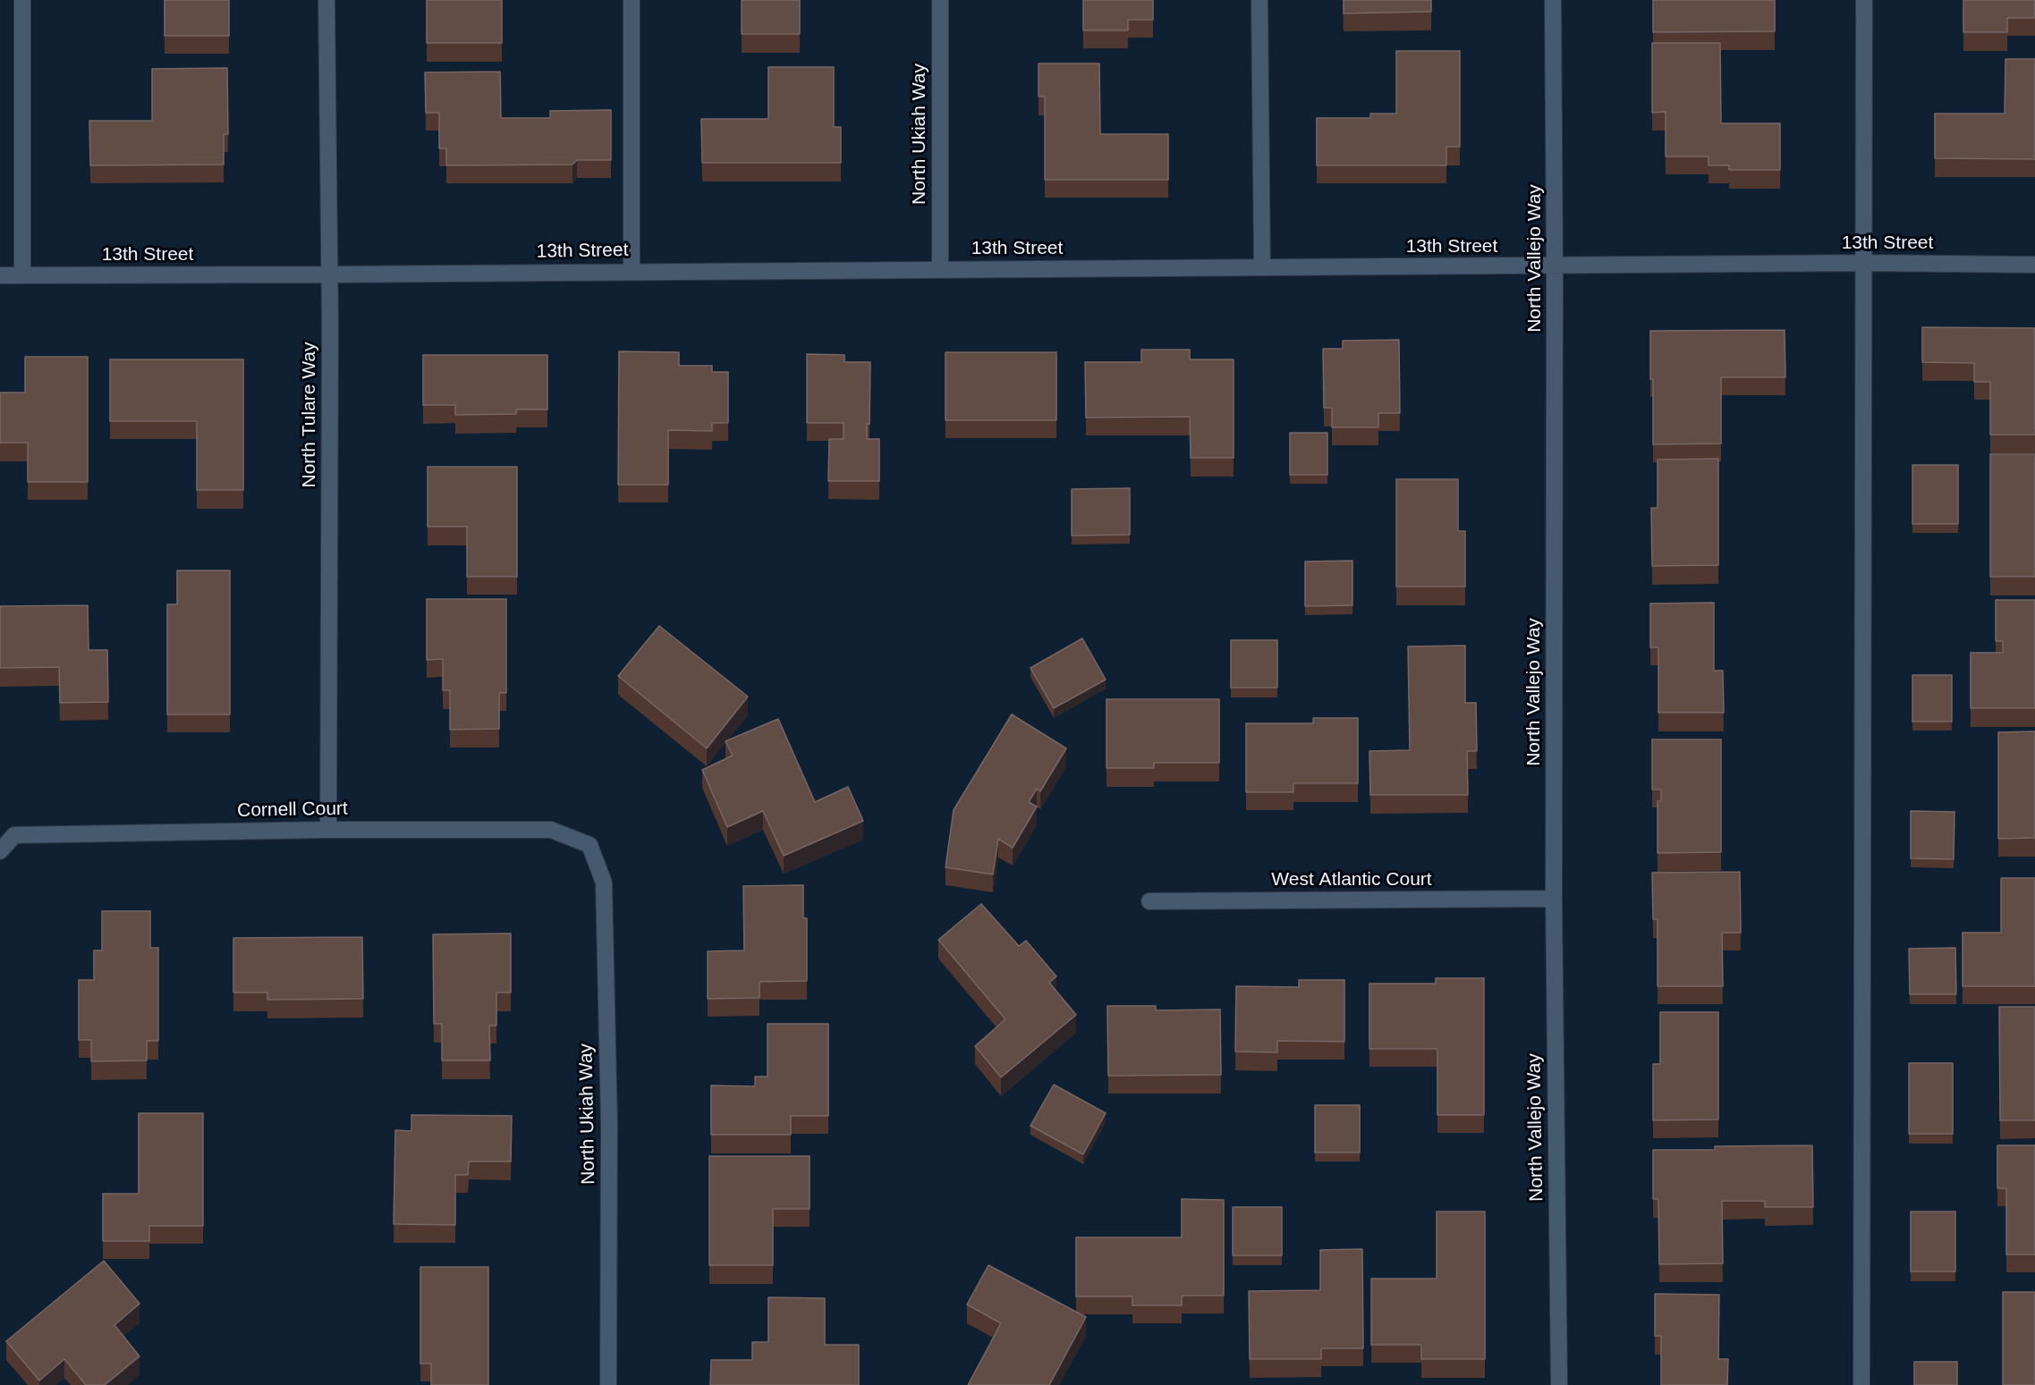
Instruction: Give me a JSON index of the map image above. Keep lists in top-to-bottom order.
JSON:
{
  "streets": {
    "street": [
      "North Ukiah Way",
      "13th Street",
      "North Vallejo Way",
      "North Tulare Way",
      "Cornell Court",
      "West Atlantic Court"
    ]
  },
  "crossings": [
    ["North Ukiah Way", "13th Street"],
    ["North Ukiah Way", "Cornell Court"],
    ["13th Street", "North Vallejo Way"],
    ["13th Street", "North Tulare Way"],
    ["North Vallejo Way", "West Atlantic Court"],
    ["North Tulare Way", "Cornell Court"]
  ]
}
